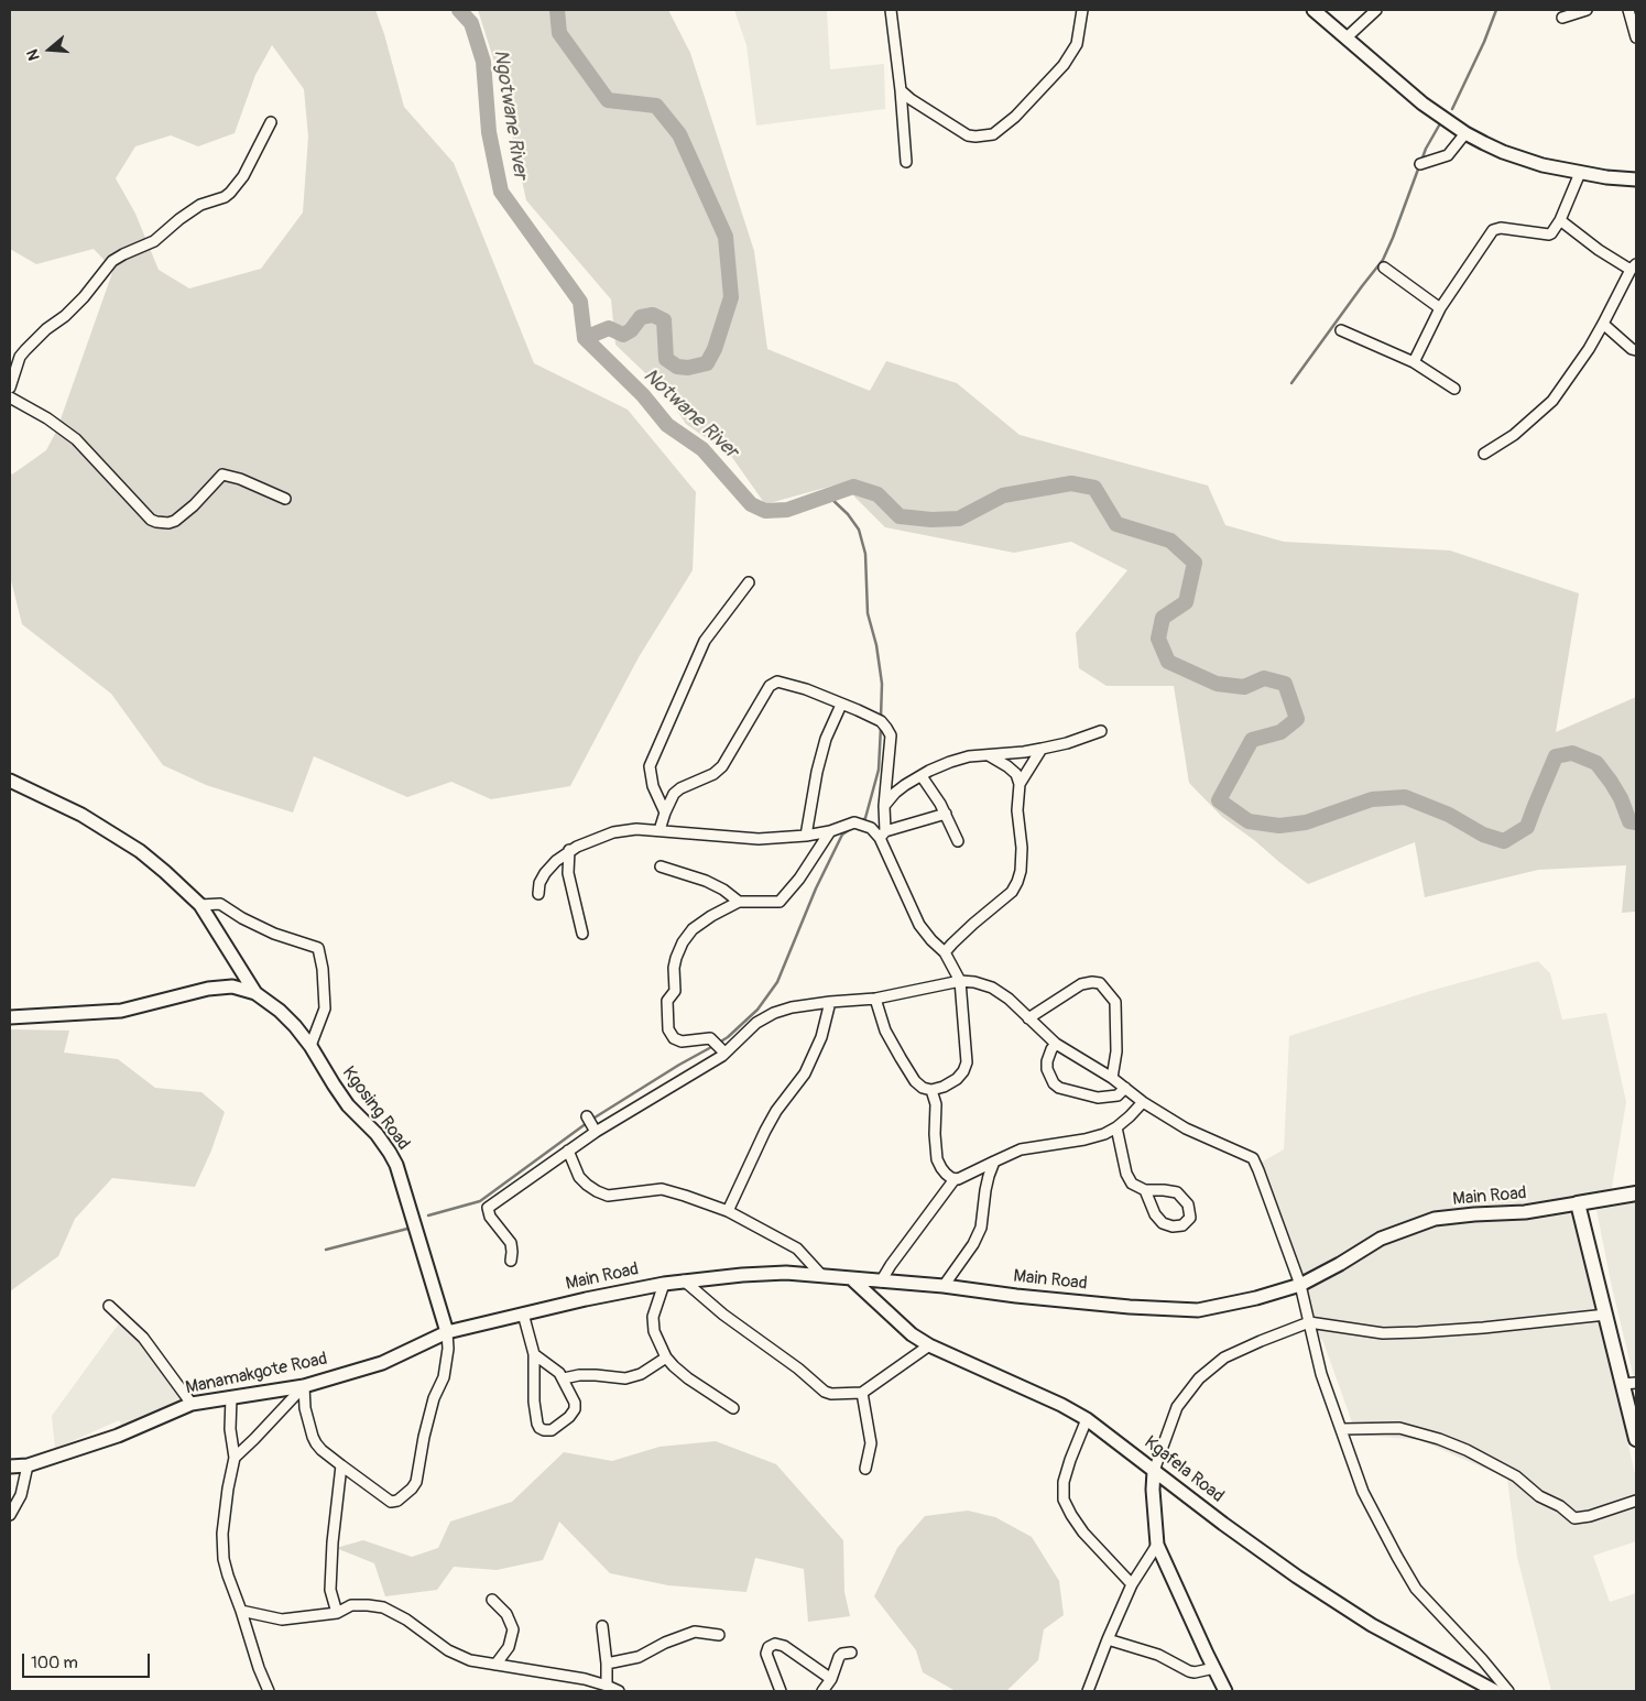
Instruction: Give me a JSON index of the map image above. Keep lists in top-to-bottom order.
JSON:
{
  "streets": {
    "main road": ["Main Road"],
    "street": ["Kgosing Road", "Manamakgote Road", "Kgafela Road"]
  },
  "crossings": [
    ["Kgosing Road", "Main Road"],
    ["Kgosing Road", "Manamakgote Road"],
    ["Main Road", "Manamakgote Road"],
    ["Main Road", "Kgafela Road"]
  ],
  "water": ["Ngotwane River", "Notwane River"],
  "scale_bar": "100 m",
  "north": "left"
}
